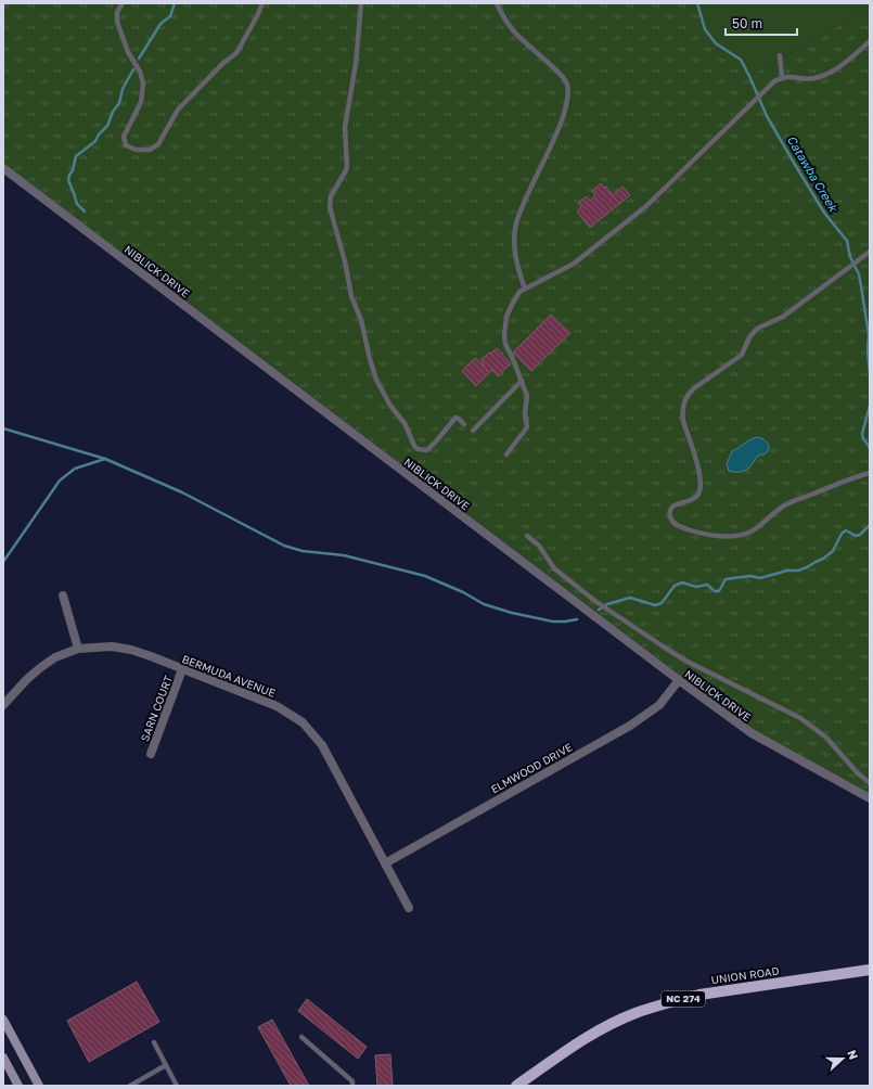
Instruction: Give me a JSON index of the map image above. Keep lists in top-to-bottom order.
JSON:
{
  "streets": {
    "main road": ["UNION ROAD", "NC 274"],
    "street": [
      "NIBLICK DRIVE",
      "BERMUDA AVENUE",
      "SARN COURT",
      "ELMWOOD DRIVE"
    ]
  },
  "crossings": [
    ["NIBLICK DRIVE", "ELMWOOD DRIVE"],
    ["BERMUDA AVENUE", "SARN COURT"],
    ["BERMUDA AVENUE", "ELMWOOD DRIVE"]
  ],
  "water": ["Catawba Creek"],
  "scale_bar": "50 m",
  "north": "right"
}
